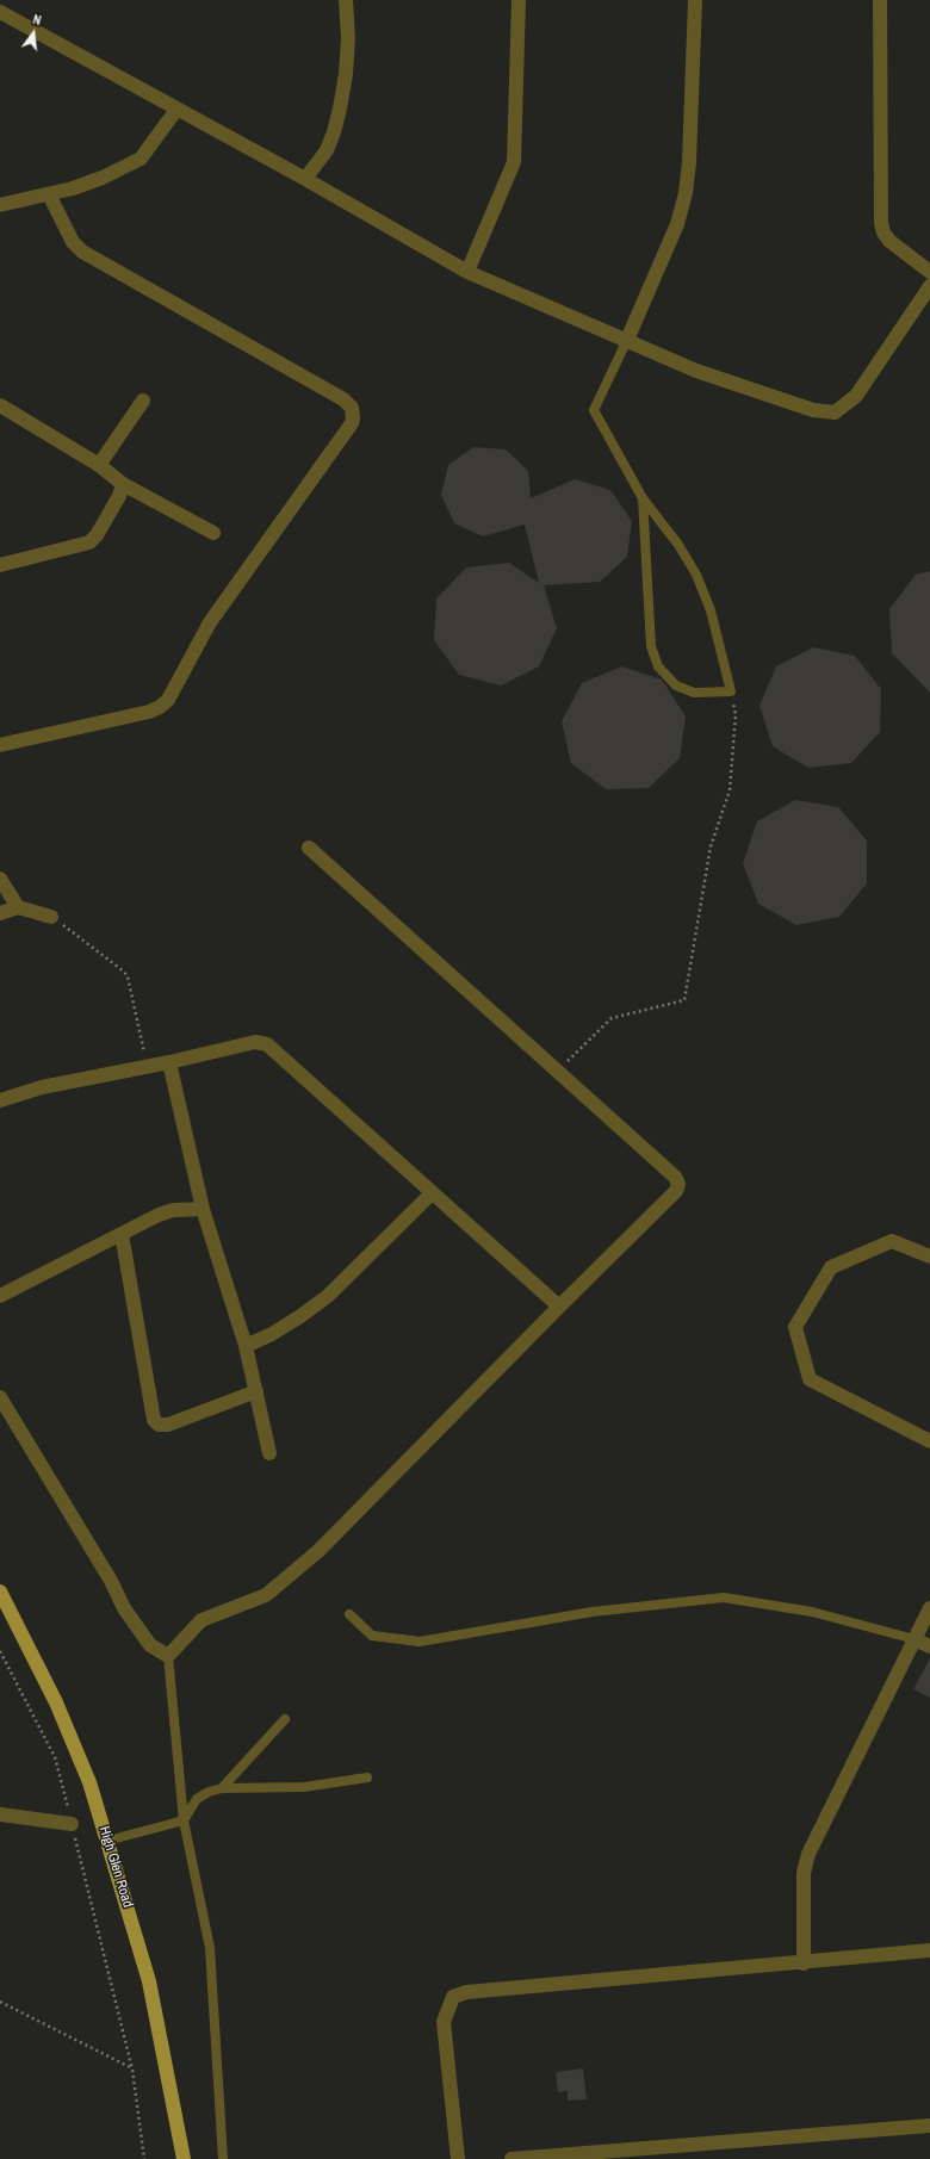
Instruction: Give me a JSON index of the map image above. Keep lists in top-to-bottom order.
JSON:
{
  "streets": {
    "main road": ["High Glen Road"]
  },
  "north": "top"
}
